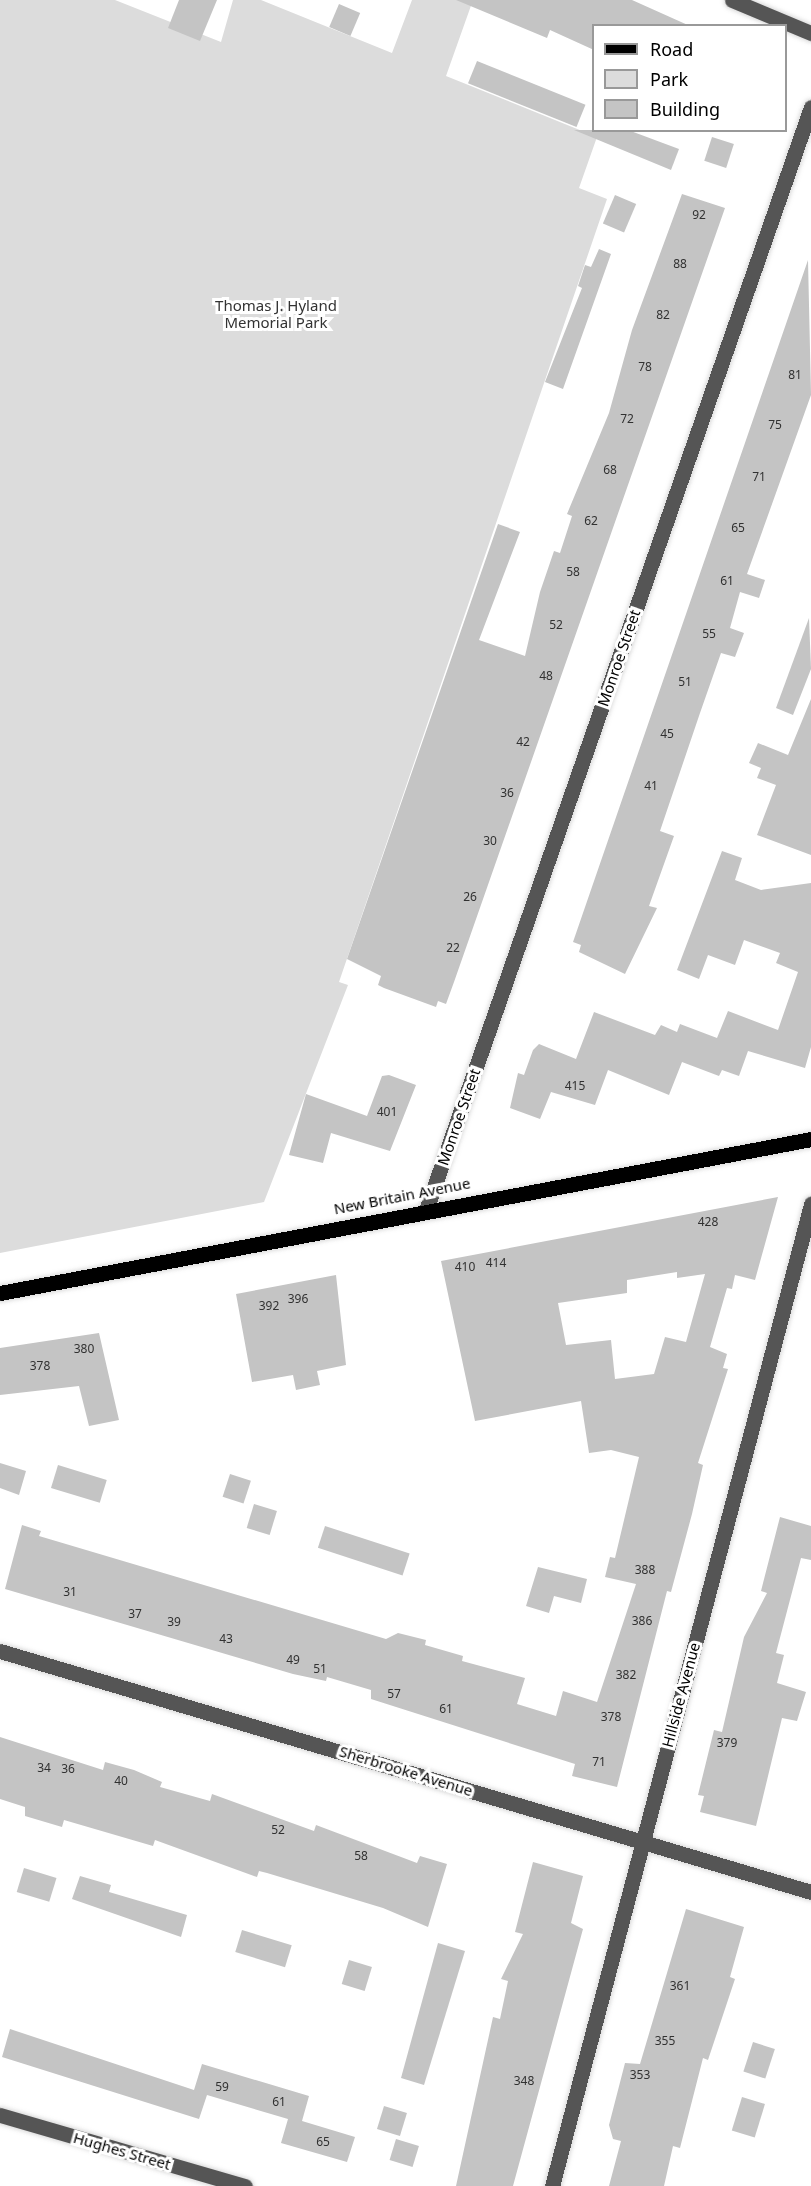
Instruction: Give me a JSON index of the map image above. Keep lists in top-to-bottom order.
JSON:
{
  "streets": {
    "main road": ["New Britain Avenue"],
    "street": [
      "Monroe Street",
      "Hillside Avenue",
      "Sherbrooke Avenue",
      "Hughes Street"
    ]
  },
  "crossings": [
    ["Monroe Street", "New Britain Avenue"],
    ["Hillside Avenue", "Sherbrooke Avenue"]
  ],
  "parks": ["Thomas J. Hyland Memorial Park"],
  "house_numbers": [
    "92",
    "88",
    "82",
    "78",
    "81",
    "72",
    "75",
    "68",
    "71",
    "62",
    "65",
    "58",
    "61",
    "52",
    "55",
    "48",
    "51",
    "45",
    "42",
    "41",
    "36",
    "30",
    "26",
    "22",
    "415",
    "401",
    "428",
    "414",
    "410",
    "396",
    "392",
    "380",
    "378",
    "388",
    "31",
    "37",
    "386",
    "39",
    "43",
    "49",
    "51",
    "382",
    "57",
    "61",
    "378",
    "379",
    "71",
    "34",
    "36",
    "40",
    "52",
    "58",
    "361",
    "355",
    "353",
    "348",
    "59",
    "61",
    "65"
  ],
  "legend": ["Road", "Park", "Building"]
}
